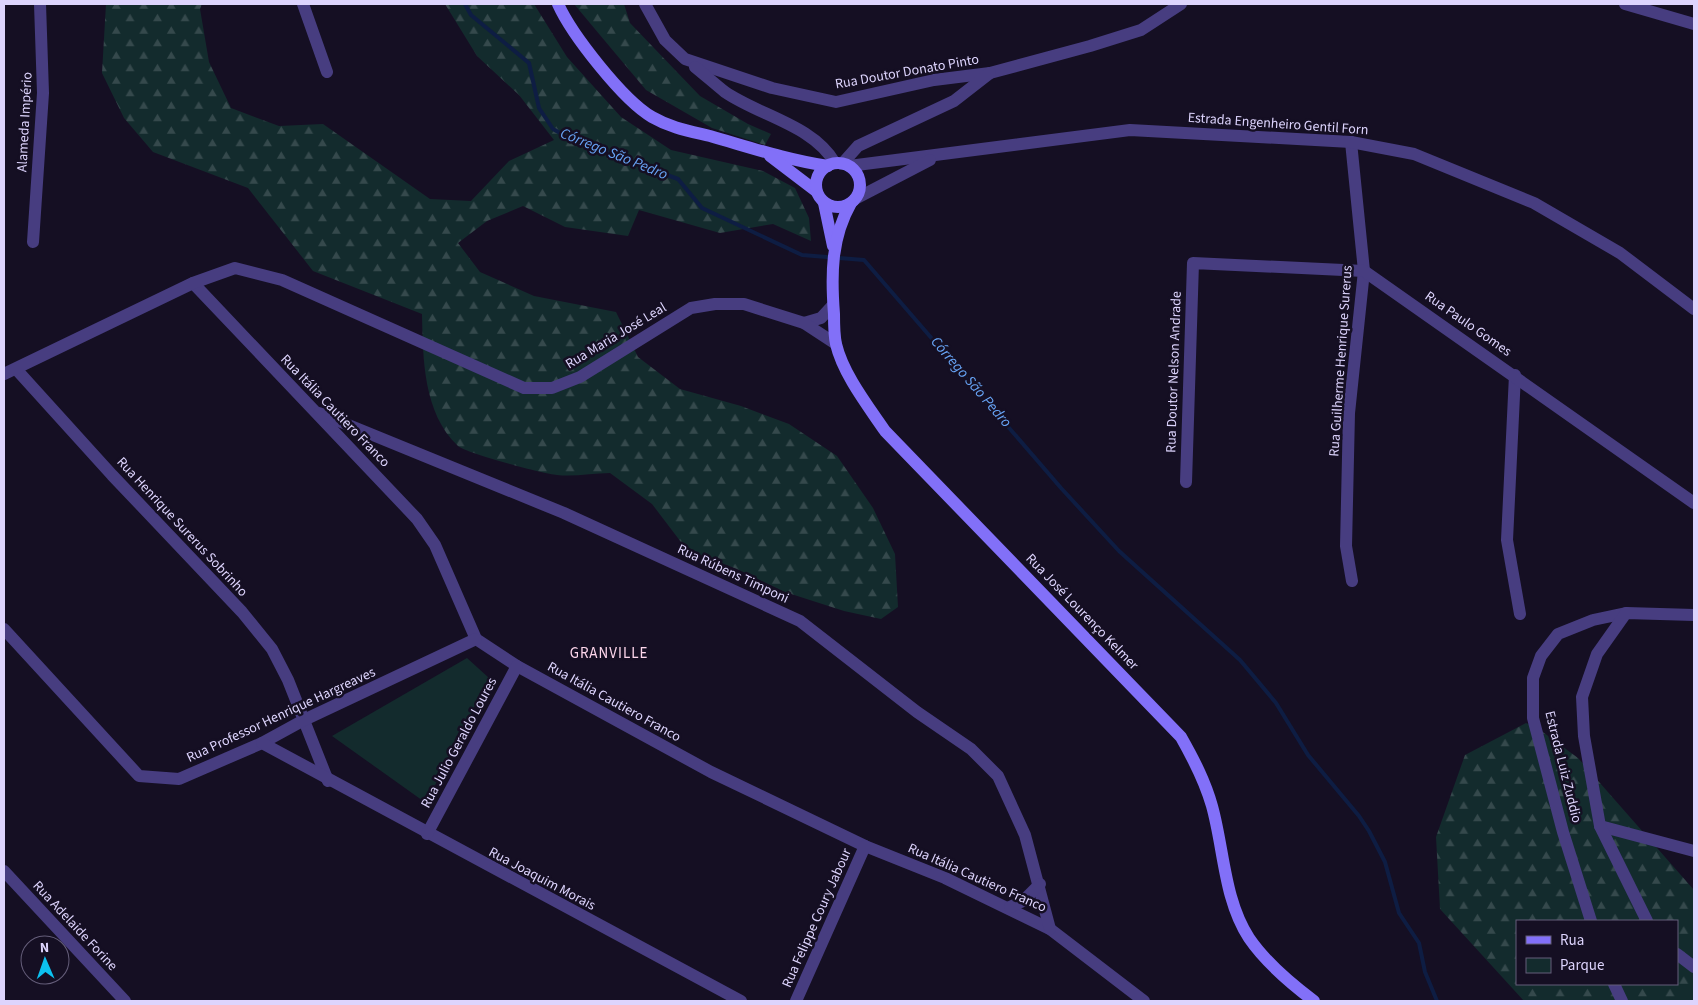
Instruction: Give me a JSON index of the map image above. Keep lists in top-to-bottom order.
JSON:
{
  "streets": {
    "main road": ["Estrada Engenheiro Gentil Forn", "Rua José Lourenço Kelmer"],
    "street": [
      "Rua Doutor Donato Pinto",
      "Alameda Império",
      "Rua Paulo Gomes",
      "Rua Maria José Leal",
      "Rua Guilherme Henrique Surerus",
      "Rua Doutor Nelson Andrade",
      "Rua Itália Cautiero Franco",
      "Rua Henrique Surerus Sobrinho",
      "Rua Rúbens Timponi",
      "Rua Professor Henrique Hargreaves",
      "Rua Julio Geraldo Loures",
      "Estrada Luiz Zuddio",
      "Rua Joaquim Morais",
      "Rua Felippe Coury Jabour",
      "Rua Adelaide Forine"
    ]
  },
  "crossings": [
    ["Rua Doutor Donato Pinto", "Estrada Engenheiro Gentil Forn"],
    ["Rua Doutor Donato Pinto", "Rua José Lourenço Kelmer"],
    ["Estrada Engenheiro Gentil Forn", "Rua Guilherme Henrique Surerus"],
    ["Estrada Engenheiro Gentil Forn", "Rua José Lourenço Kelmer"],
    ["Rua Paulo Gomes", "Rua Guilherme Henrique Surerus"],
    ["Rua Paulo Gomes", "Rua Doutor Nelson Andrade"],
    ["Rua Maria José Leal", "Rua Itália Cautiero Franco"],
    ["Rua Maria José Leal", "Rua José Lourenço Kelmer"],
    ["Rua Guilherme Henrique Surerus", "Rua Doutor Nelson Andrade"],
    ["Rua Itália Cautiero Franco", "Rua Rúbens Timponi"],
    ["Rua Itália Cautiero Franco", "Rua Professor Henrique Hargreaves"],
    ["Rua Itália Cautiero Franco", "Rua Julio Geraldo Loures"],
    ["Rua Itália Cautiero Franco", "Rua Felippe Coury Jabour"],
    ["Rua Henrique Surerus Sobrinho", "Rua Professor Henrique Hargreaves"],
    ["Rua Professor Henrique Hargreaves", "Rua Joaquim Morais"],
    ["Rua Julio Geraldo Loures", "Rua Joaquim Morais"]
  ],
  "districts": ["GRANVILLE"],
  "water": ["Córrego São Pedro"],
  "legend": ["Rua", "Parque"],
  "north": "top"
}
